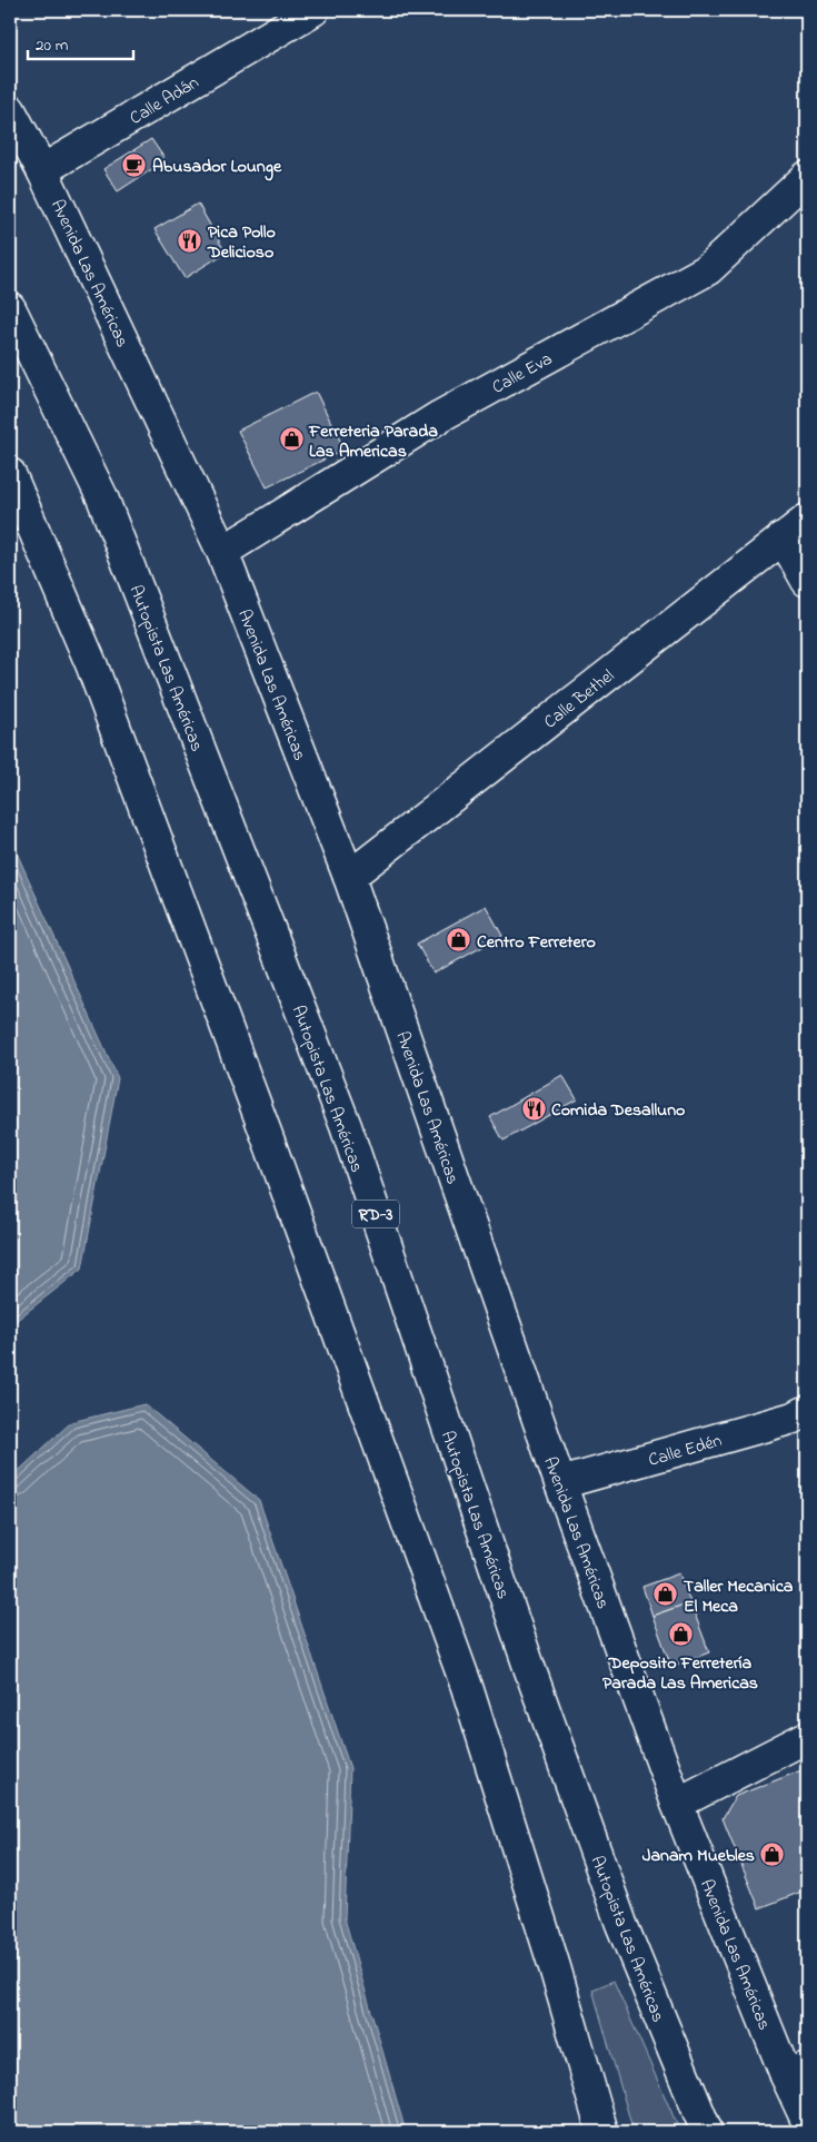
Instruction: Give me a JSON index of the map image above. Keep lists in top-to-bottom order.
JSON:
{
  "streets": {
    "main road": [
      "Calle Adán",
      "Avenida Las Américas",
      "Calle Eva",
      "Autopista Las Américas",
      "Calle Bethel",
      "RD-3",
      "Calle Edén"
    ]
  },
  "crossings": [
    ["Calle Adán", "Avenida Las Américas"],
    ["Avenida Las Américas", "Calle Eva"],
    ["Avenida Las Américas", "Calle Bethel"],
    ["Avenida Las Américas", "Calle Edén"]
  ],
  "places": {
    "cafe": ["Abusador Lounge"],
    "restaurant": ["Pica Pollo Delicioso", "Comida Desalluno"],
    "shop": [
      "Ferreteria Parada Las Americas",
      "Centro Ferretero",
      "Taller Mecanica El Meca",
      "Deposito Ferretería Parada Las Americas",
      "Janam Muebles"
    ]
  },
  "scale_bar": "20 m"
}
